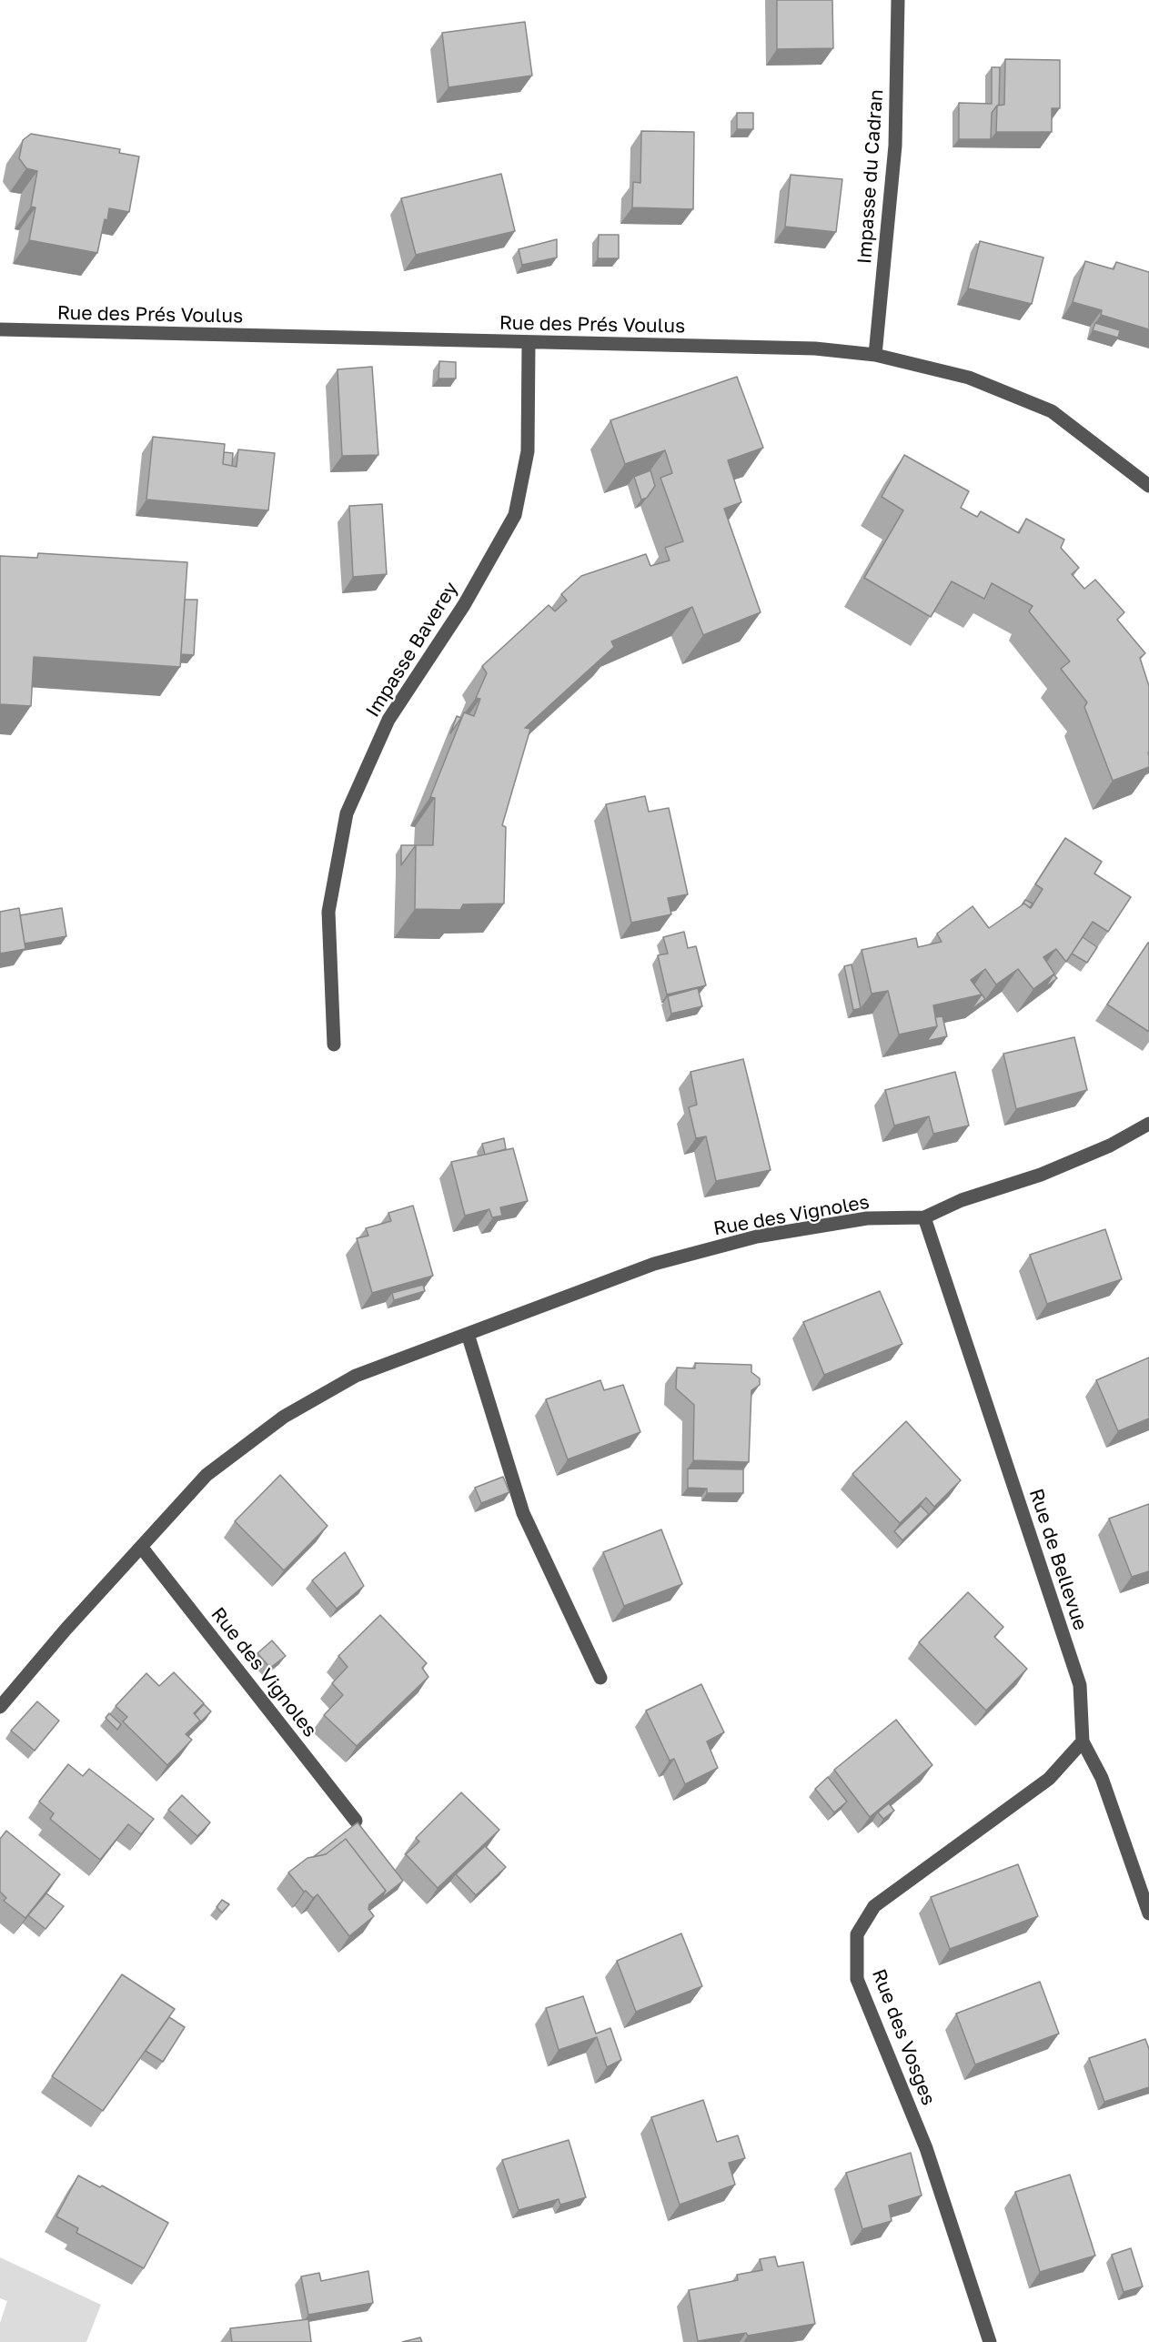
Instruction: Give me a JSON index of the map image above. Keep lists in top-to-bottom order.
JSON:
{
  "streets": {
    "street": [
      "Impasse du Cadran",
      "Rue des Prés Voulus",
      "Impasse Baverey",
      "Rue des Vignoles",
      "Rue de Bellevue",
      "Rue des Vosges"
    ]
  },
  "crossings": [
    ["Impasse du Cadran", "Rue des Prés Voulus"],
    ["Rue des Prés Voulus", "Impasse Baverey"],
    ["Rue des Vignoles", "Rue de Bellevue"],
    ["Rue de Bellevue", "Rue des Vosges"]
  ]
}
